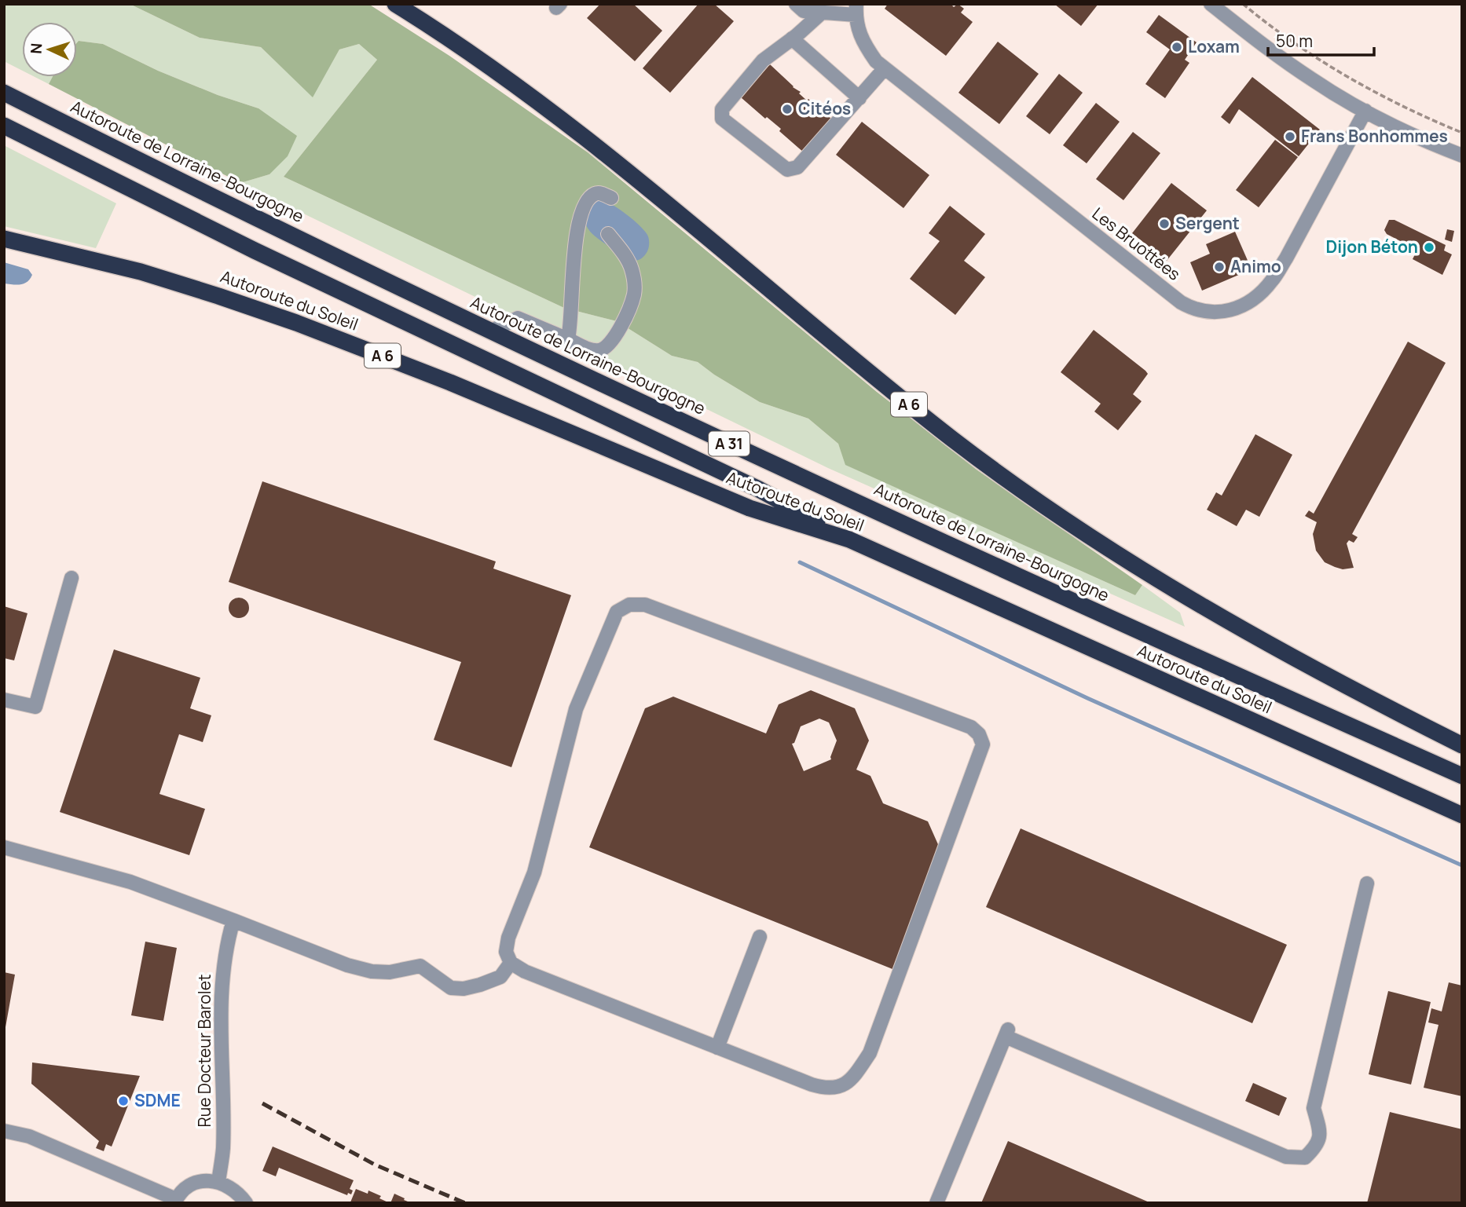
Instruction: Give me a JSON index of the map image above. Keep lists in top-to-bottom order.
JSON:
{
  "streets": {
    "highway": [
      "Autoroute de Lorraine-Bourgogne",
      "Autoroute du Soleil",
      "A 6",
      "A 31"
    ],
    "street": ["Les Bruottées", "Rue Docteur Barolet"]
  },
  "crossings": [
    ["Autoroute du Soleil", "A 31"]
  ],
  "places": [
    "Loxam",
    "Citéos",
    "Frans Bonhommes",
    "Sergent",
    "Dijon Béton",
    "Animo",
    "SDME"
  ],
  "scale_bar": "50 m",
  "north": "left"
}
